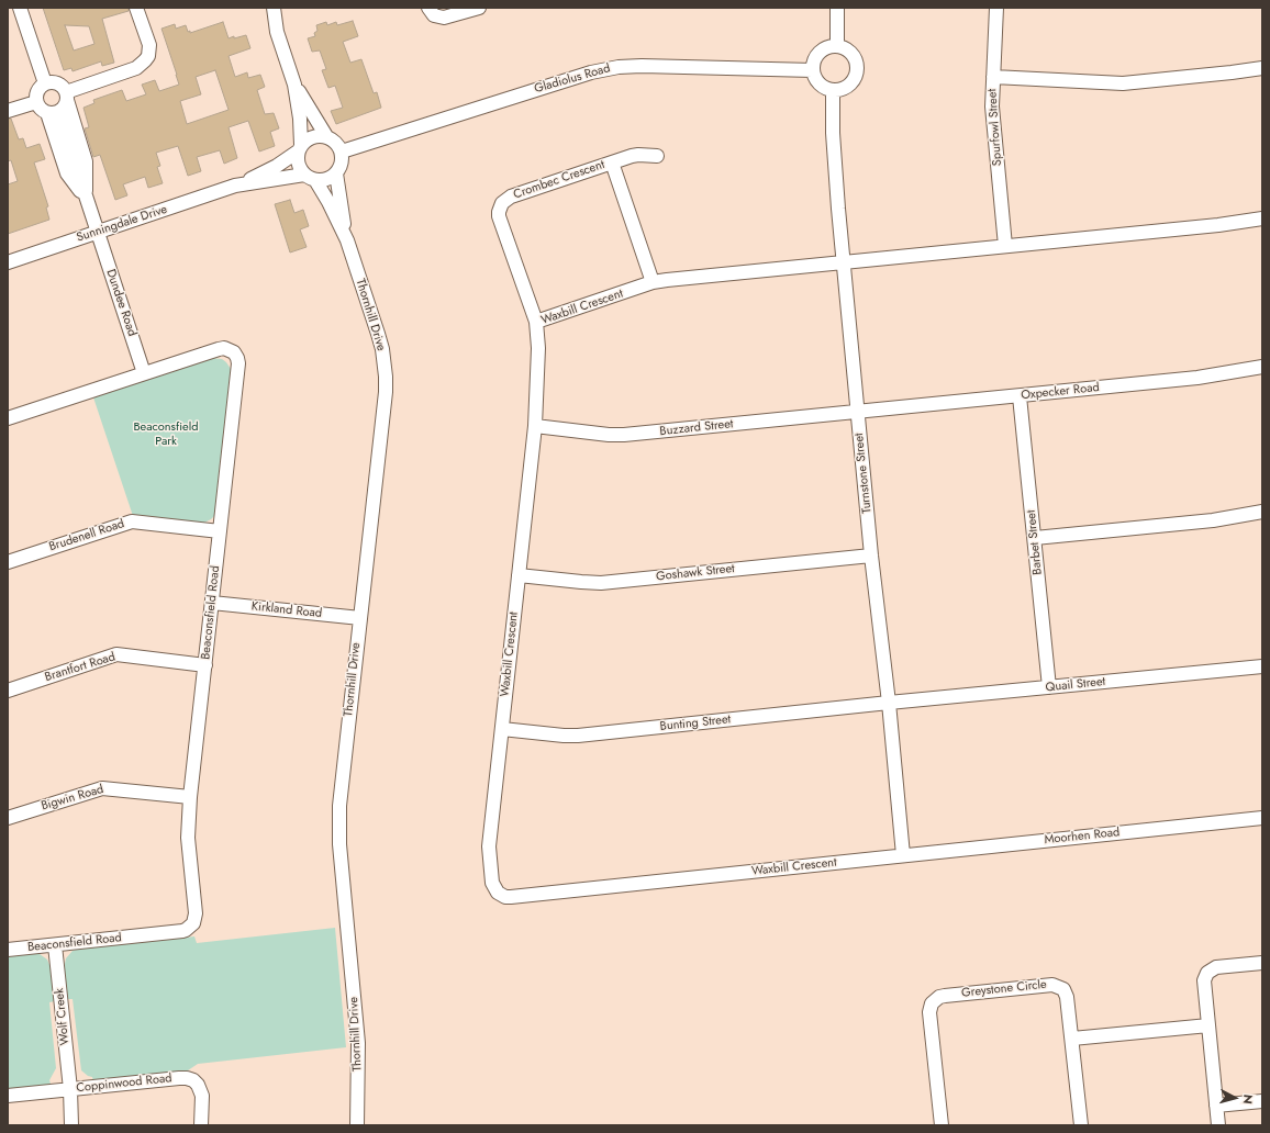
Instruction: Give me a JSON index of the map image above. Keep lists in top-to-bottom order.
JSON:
{
  "streets": {
    "street": [
      "Gladiolus Road",
      "Spurfowl Street",
      "Crombec Crescent",
      "Sunningdale Drive",
      "Dundee Road",
      "Waxbill Crescent",
      "Thornhill Drive",
      "Oxpecker Road",
      "Buzzard Street",
      "Turnstone Street",
      "Brudenell Road",
      "Barbet Street",
      "Goshawk Street",
      "Kirkland Road",
      "Beaconsfield Road",
      "Brantfort Road",
      "Quail Street",
      "Bunting Street",
      "Bigwin Road",
      "Moorhen Road",
      "Greystone Circle",
      "Wolf Creek",
      "Coppinwood Road"
    ]
  },
  "crossings": [
    ["Gladiolus Road", "Sunningdale Drive"],
    ["Gladiolus Road", "Thornhill Drive"],
    ["Gladiolus Road", "Turnstone Street"],
    ["Spurfowl Street", "Waxbill Crescent"],
    ["Crombec Crescent", "Waxbill Crescent"],
    ["Sunningdale Drive", "Dundee Road"],
    ["Sunningdale Drive", "Thornhill Drive"],
    ["Dundee Road", "Beaconsfield Road"],
    ["Waxbill Crescent", "Buzzard Street"],
    ["Waxbill Crescent", "Turnstone Street"],
    ["Waxbill Crescent", "Goshawk Street"],
    ["Waxbill Crescent", "Bunting Street"],
    ["Waxbill Crescent", "Moorhen Road"],
    ["Thornhill Drive", "Kirkland Road"],
    ["Oxpecker Road", "Buzzard Street"],
    ["Oxpecker Road", "Turnstone Street"],
    ["Oxpecker Road", "Barbet Street"],
    ["Buzzard Street", "Turnstone Street"],
    ["Turnstone Street", "Goshawk Street"],
    ["Turnstone Street", "Quail Street"],
    ["Turnstone Street", "Bunting Street"],
    ["Turnstone Street", "Moorhen Road"],
    ["Brudenell Road", "Beaconsfield Road"],
    ["Barbet Street", "Quail Street"],
    ["Kirkland Road", "Beaconsfield Road"],
    ["Beaconsfield Road", "Brantfort Road"],
    ["Beaconsfield Road", "Bigwin Road"],
    ["Beaconsfield Road", "Wolf Creek"],
    ["Quail Street", "Bunting Street"],
    ["Wolf Creek", "Coppinwood Road"]
  ],
  "parks": ["Beaconsfield Park"],
  "north": "right"
}
